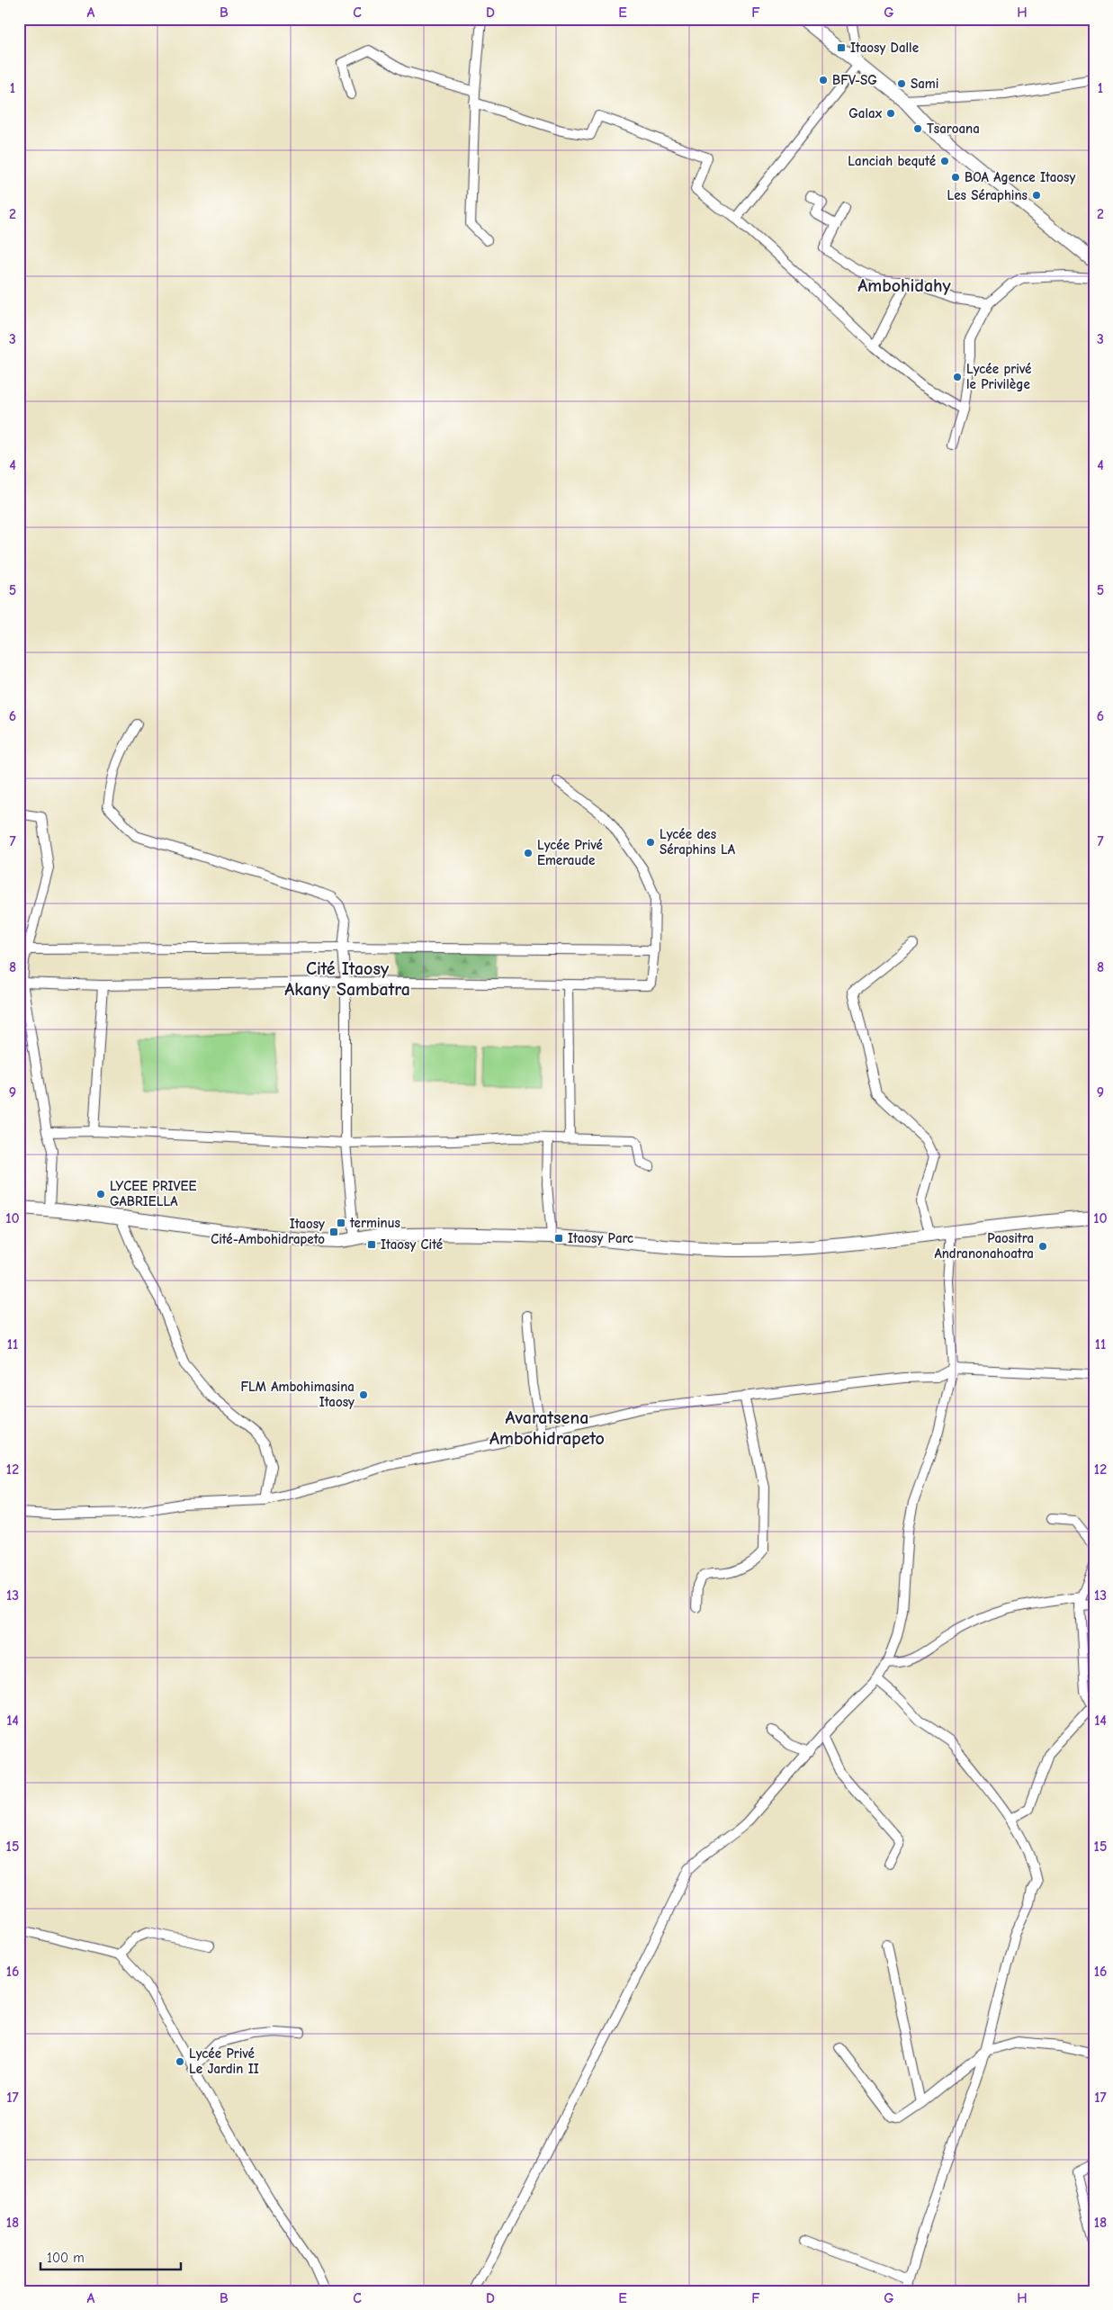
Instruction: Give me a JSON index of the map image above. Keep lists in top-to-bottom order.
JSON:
{
  "districts": ["Ambohidahy", "Cité Itaosy Akany Sambatra", "Avaratsena Ambohidrapeto"],
  "places": {
    "transit": [
      "Itaosy Dalle",
      "terminus",
      "Itaosy Cité-Ambohidrapeto",
      "Itaosy Parc",
      "Itaosy Cité"
    ],
    "other": [
      "BFV-SG",
      "Sami",
      "Galax",
      "Tsaroana",
      "Lanciah bequté",
      "BOA Agence Itaosy",
      "Les Séraphins",
      "Lycée privé le Privilège",
      "Lycée des Séraphins LA",
      "Lycée Privé Emeraude",
      "LYCEE PRIVEE GABRIELLA",
      "Paositra Andranonahoatra",
      "FLM Ambohimasina Itaosy",
      "Lycée Privé Le Jardin II"
    ]
  },
  "scale_bar": "100 m",
  "grid": {
    "columns": [
      "A",
      "B",
      "C",
      "D",
      "E",
      "F",
      "G",
      "H"
    ],
    "rows": [
      "1",
      "2",
      "3",
      "4",
      "5",
      "6",
      "7",
      "8",
      "9",
      "10",
      "11",
      "12",
      "13",
      "14",
      "15",
      "16",
      "17",
      "18"
    ]
  }
}
